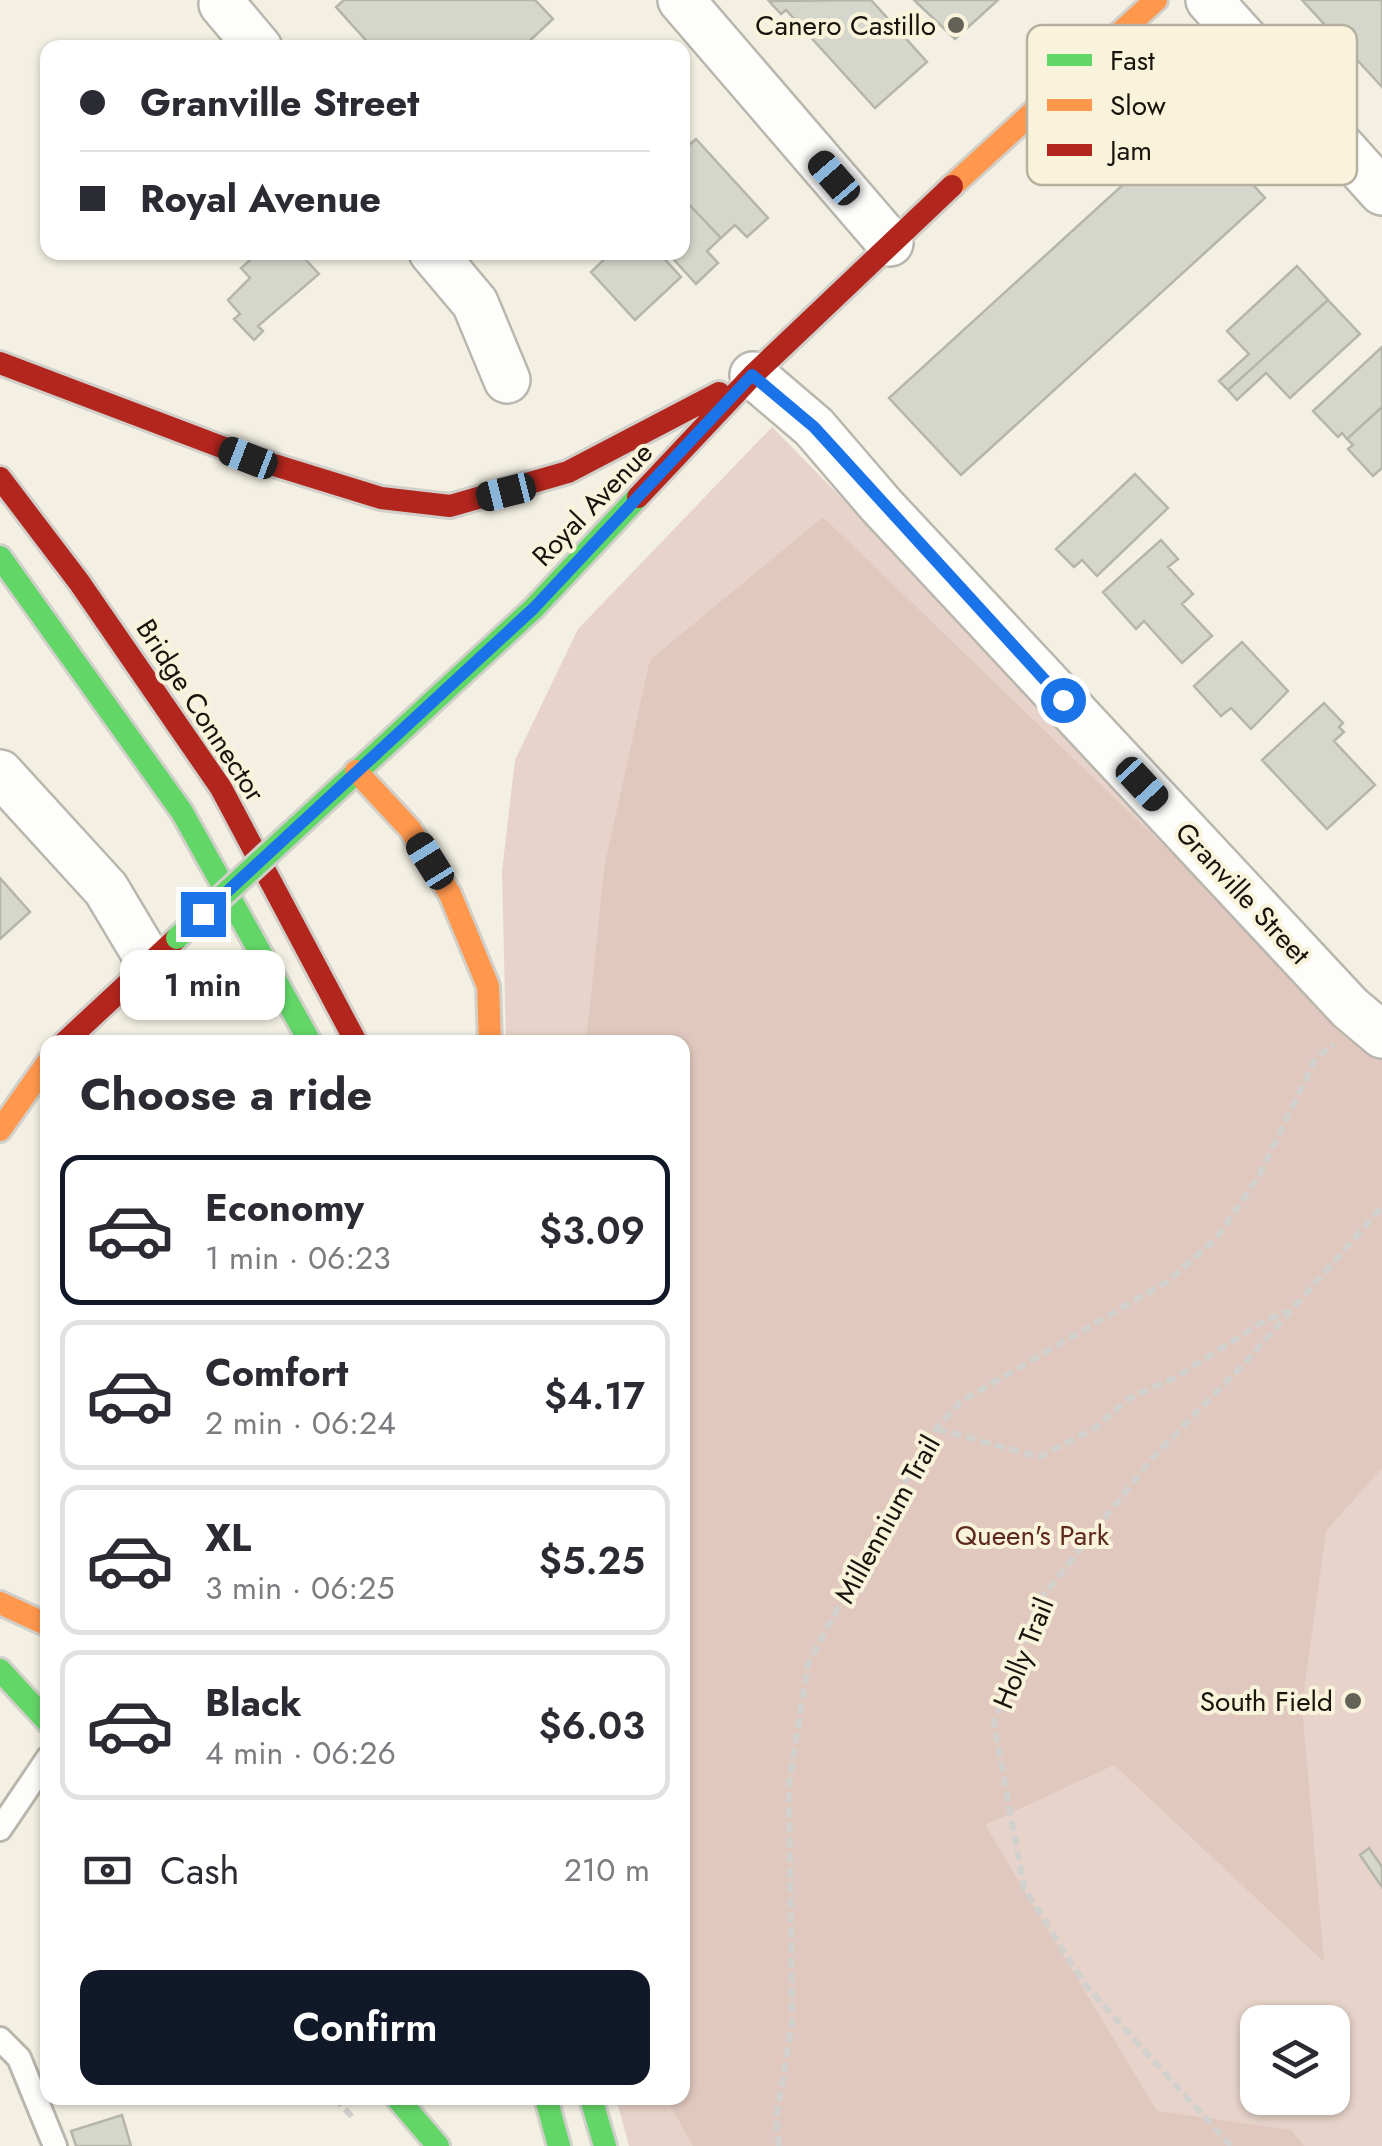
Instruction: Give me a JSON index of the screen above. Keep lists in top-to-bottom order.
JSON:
{
  "streets": {
    "main road": ["Royal Avenue", "Bridge Connector"],
    "street": ["Granville Street"],
    "path": ["Millennium Trail", "Holly Trail"]
  },
  "crossings": [
    ["Royal Avenue", "Granville Street"],
    ["Granville Street", "Millennium Trail"]
  ],
  "parks": ["Queen's Park"],
  "places": ["Canero Castillo", "South Field"],
  "legend": ["Fast", "Slow", "Jam"],
  "page": {
    "banner": ["Granville Street", "Royal Avenue"],
    "bubble": "1 min",
    "heading": "Choose a ride",
    "list": [
      {
        "name": "Economy",
        "note": "1 min · 06:23",
        "value": "$3.09"
      },
      {
        "name": "Comfort",
        "note": "2 min · 06:24",
        "value": "$4.17"
      },
      {
        "name": "XL",
        "note": "3 min · 06:25",
        "value": "$5.25"
      },
      {
        "name": "Black",
        "note": "4 min · 06:26",
        "value": "$6.03"
      }
    ],
    "pay": ["Cash", "210 m"],
    "buttons": "Confirm"
  }
}
